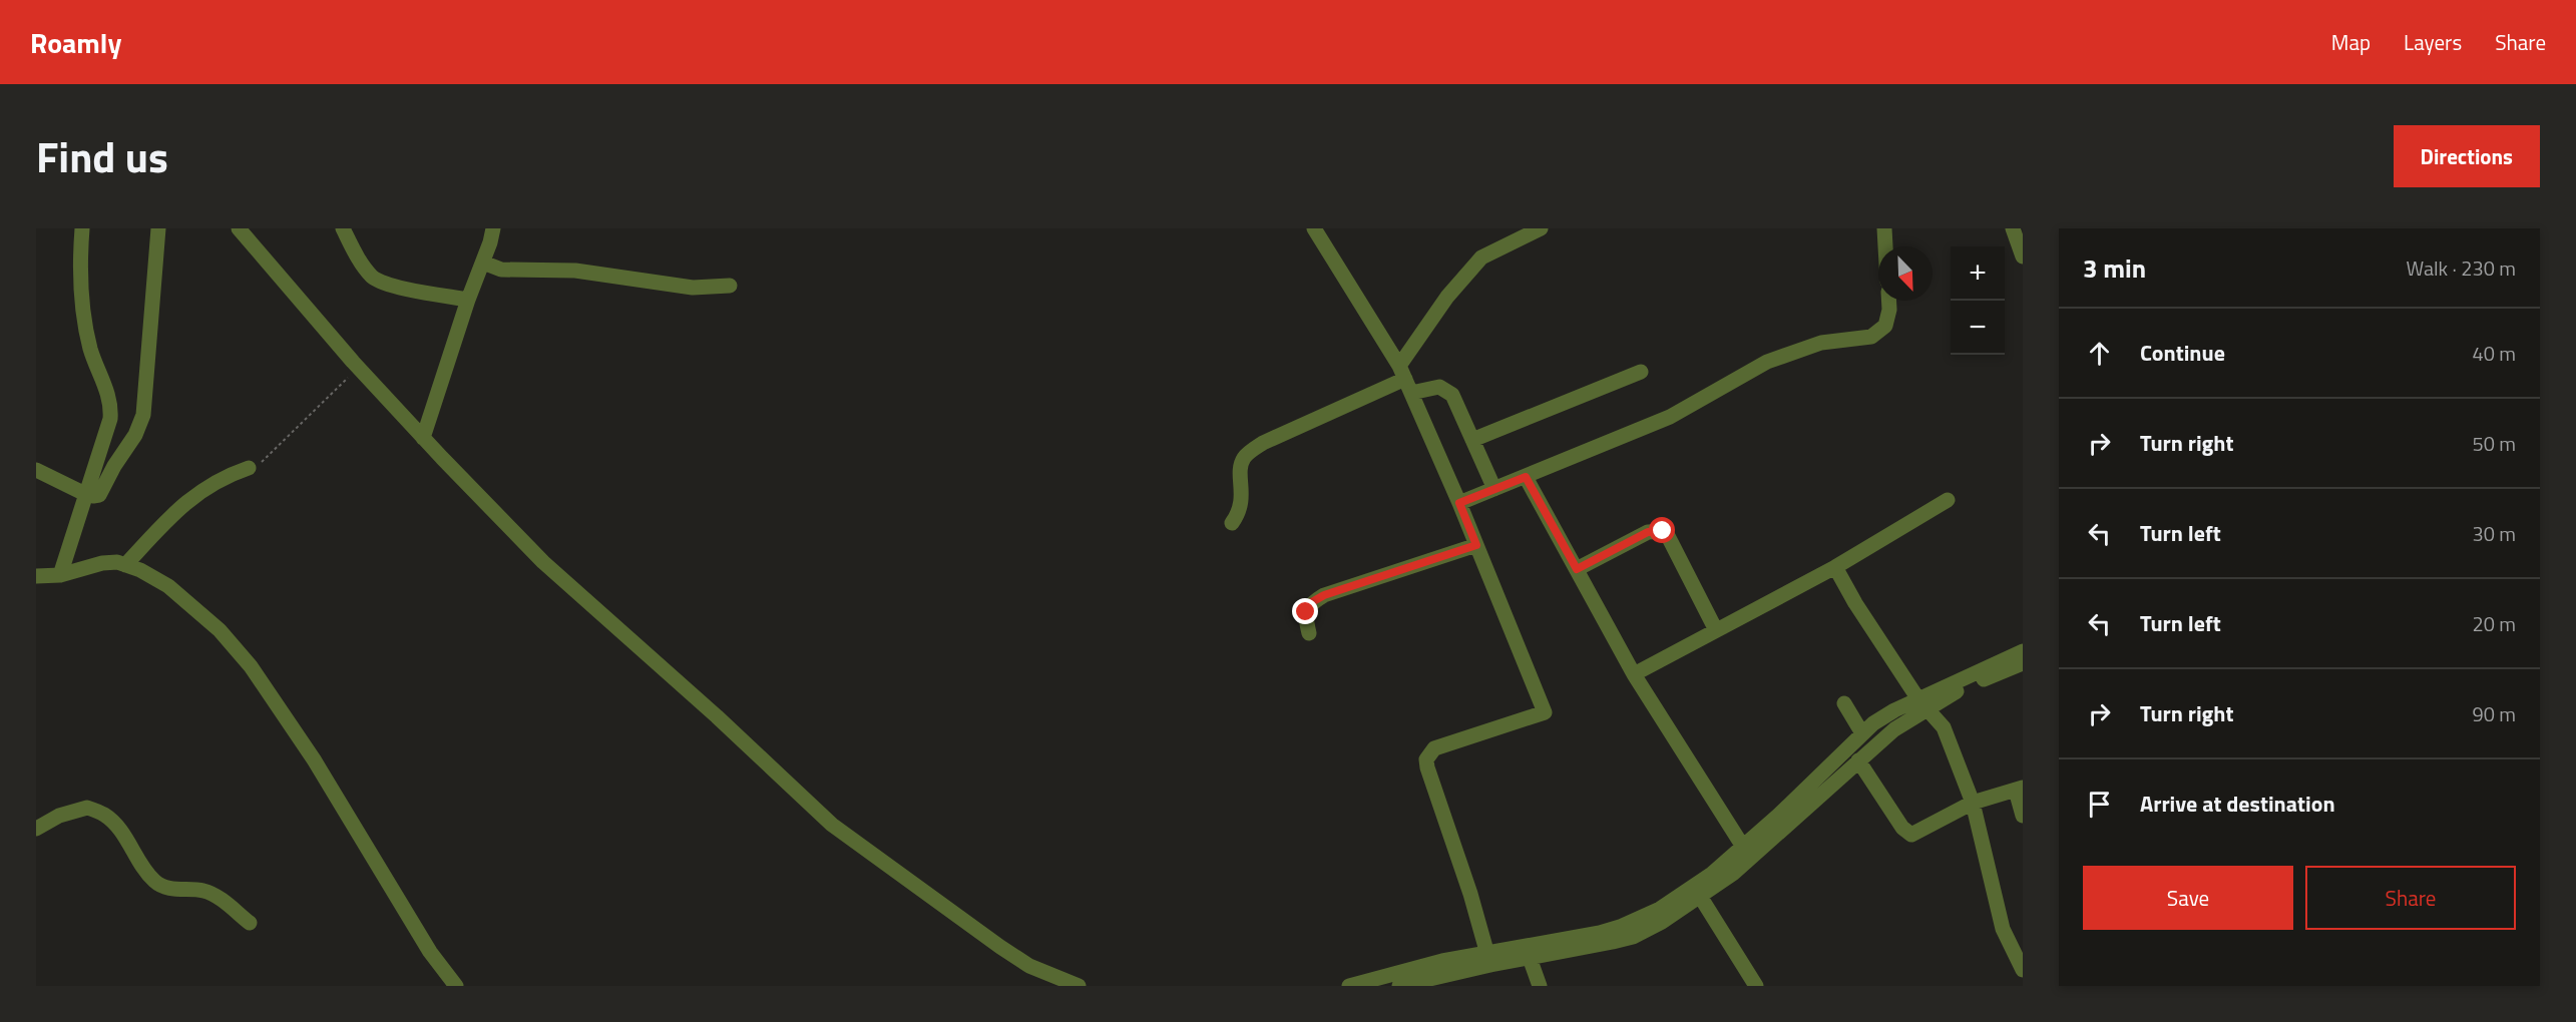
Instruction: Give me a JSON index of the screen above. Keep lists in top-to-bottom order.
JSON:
{
  "north": "bottom right",
  "page": {
    "header": "Roamly",
    "nav": ["Map", "Layers", "Share"],
    "title": "Find us",
    "buttons": [
      "Directions",
      ["Save", "Share"]
    ],
    "heading": ["3 min", "Walk · 230 m"],
    "map_buttons": ["+", "−"],
    "list": [
      ["Continue", "40 m"],
      ["Turn right", "50 m"],
      ["Turn left", "30 m"],
      ["Turn left", "20 m"],
      ["Turn right", "90 m"],
      "Arrive at destination"
    ]
  }
}
